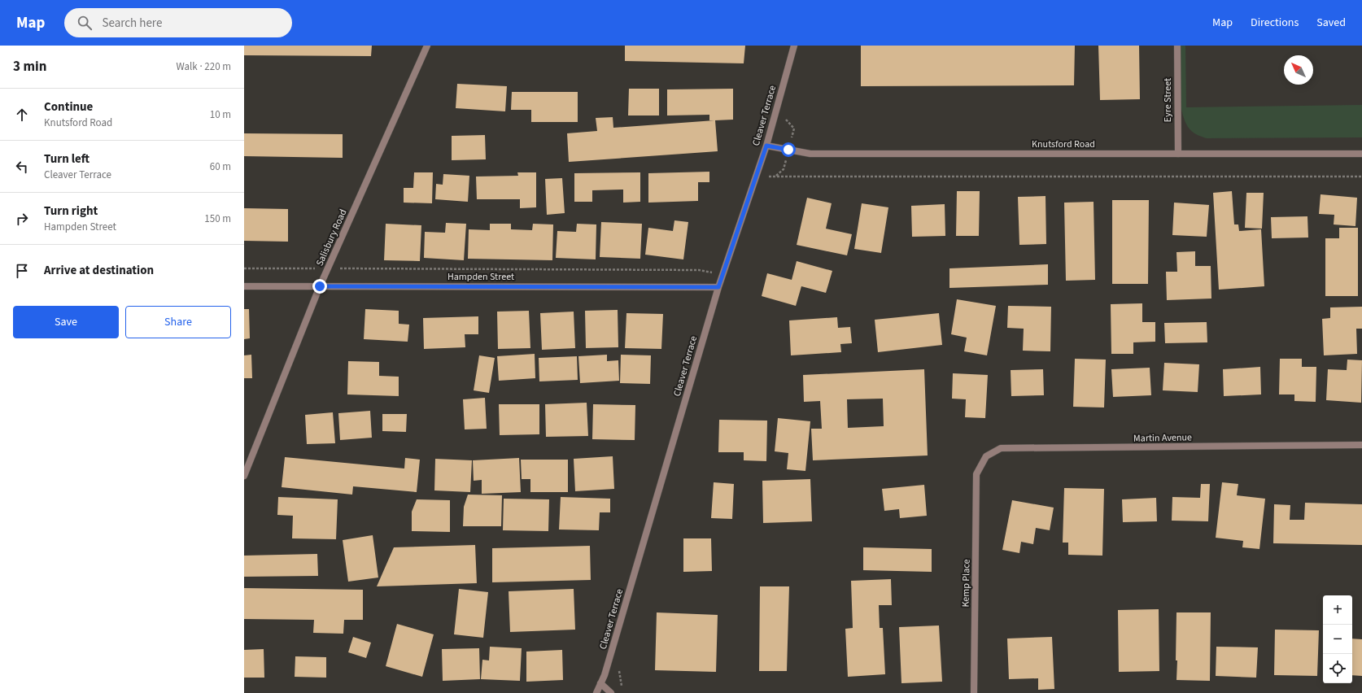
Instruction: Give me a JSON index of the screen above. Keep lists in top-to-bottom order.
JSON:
{
  "streets": {
    "street": [
      "Eyre Street",
      "Cleaver Terrace",
      "Knutsford Road",
      "Salisbury Road",
      "Hampden Street",
      "Martin Avenue",
      "Kemp Place"
    ]
  },
  "crossings": [
    ["Eyre Street", "Knutsford Road"],
    ["Cleaver Terrace", "Knutsford Road"],
    ["Cleaver Terrace", "Hampden Street"],
    ["Salisbury Road", "Hampden Street"],
    ["Martin Avenue", "Kemp Place"]
  ],
  "north": "top left",
  "page": {
    "header": "Map",
    "search": "Search here",
    "nav": ["Map", "Directions", "Saved"],
    "heading": ["3 min", "Walk · 220 m"],
    "list": [
      ["Continue", "Knutsford Road", "10 m"],
      ["Turn left", "Cleaver Terrace", "60 m"],
      ["Turn right", "Hampden Street", "150 m"],
      "Arrive at destination"
    ],
    "buttons": ["Save", "Share"],
    "map_buttons": ["+", "−"]
  }
}
